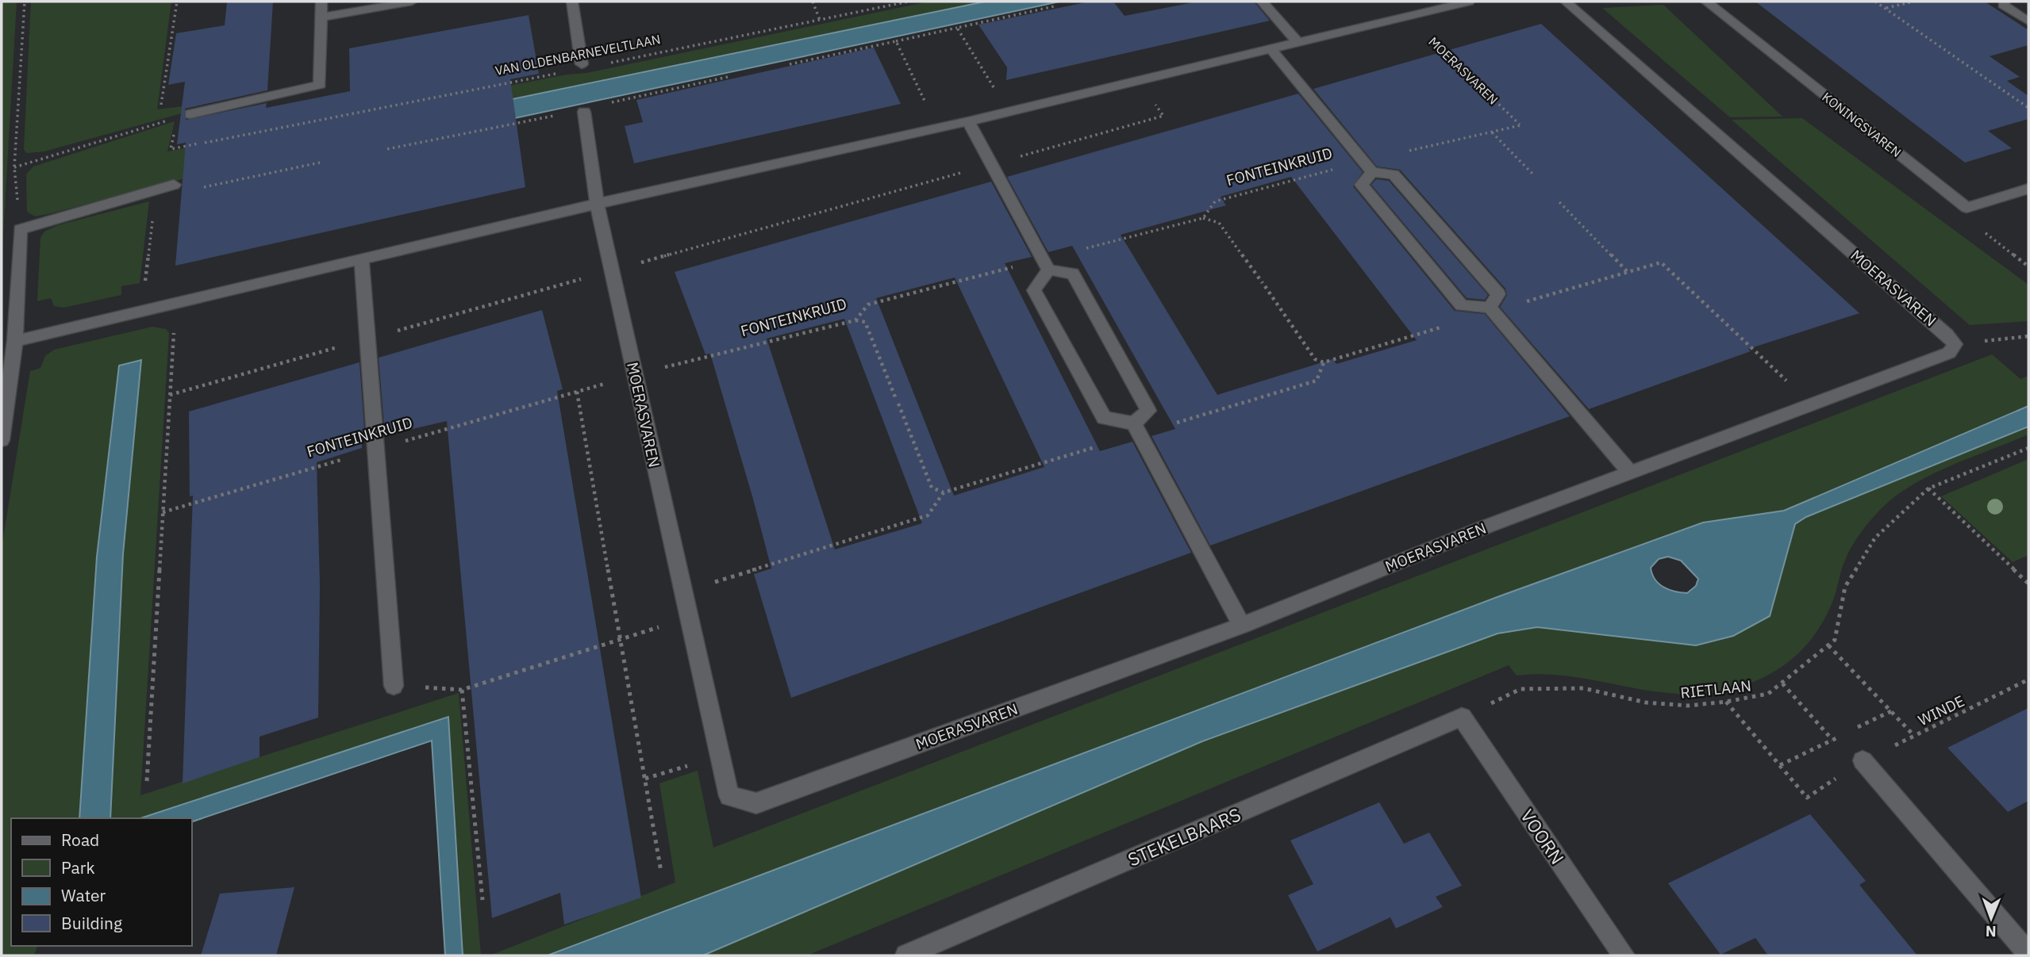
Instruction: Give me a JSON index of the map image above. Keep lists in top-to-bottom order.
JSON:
{
  "streets": {
    "street": [
      "MOERASVAREN",
      "KONINGSVAREN",
      "STEKELBAARS",
      "VOORN"
    ],
    "path": [
      "VAN OLDENBARNEVELTLAAN",
      "FONTEINKRUID",
      "RIETLAAN",
      "WINDE"
    ]
  },
  "crossings": [
    ["MOERASVAREN", "FONTEINKRUID"],
    ["RIETLAAN", "STEKELBAARS"],
    ["RIETLAAN", "VOORN"],
    ["STEKELBAARS", "VOORN"]
  ],
  "legend": [
    "Road",
    "Park",
    "Water",
    "Building"
  ],
  "north": "bottom"
}
